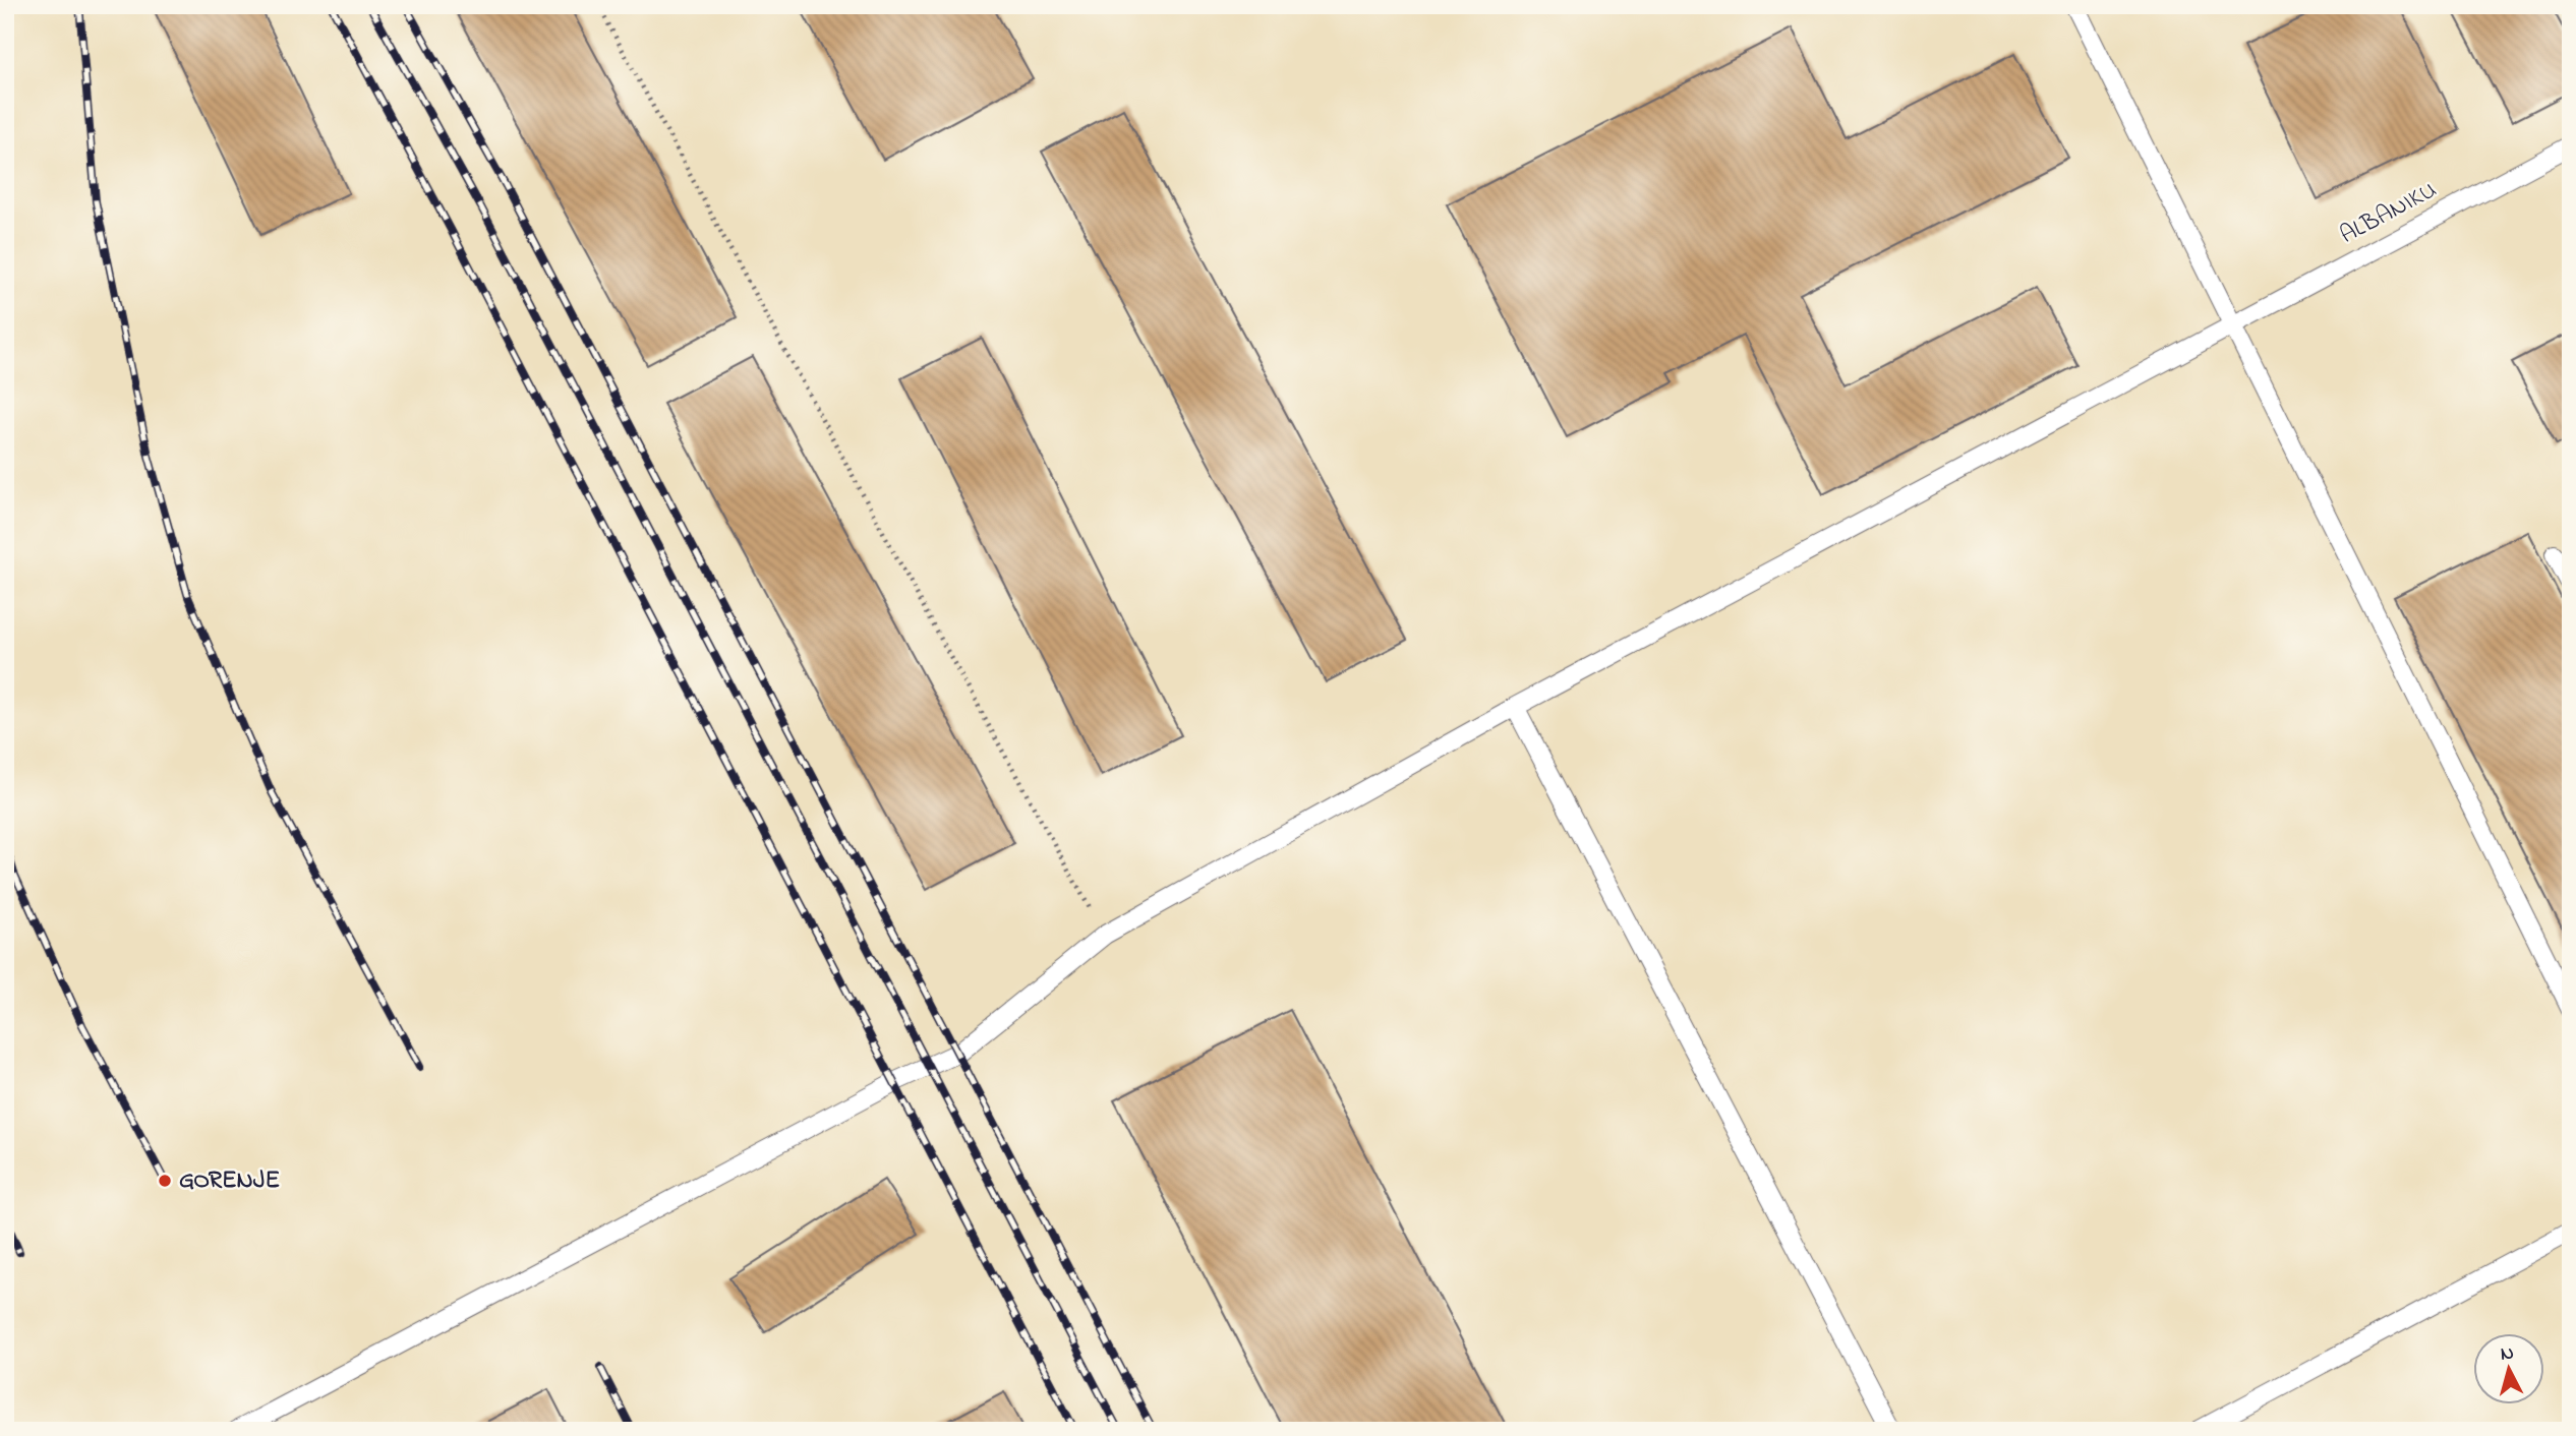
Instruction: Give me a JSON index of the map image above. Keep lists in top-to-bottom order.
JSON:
{
  "streets": {
    "lane": ["ALBANIKU"]
  },
  "places": ["GORENJE"],
  "north": "top"
}
